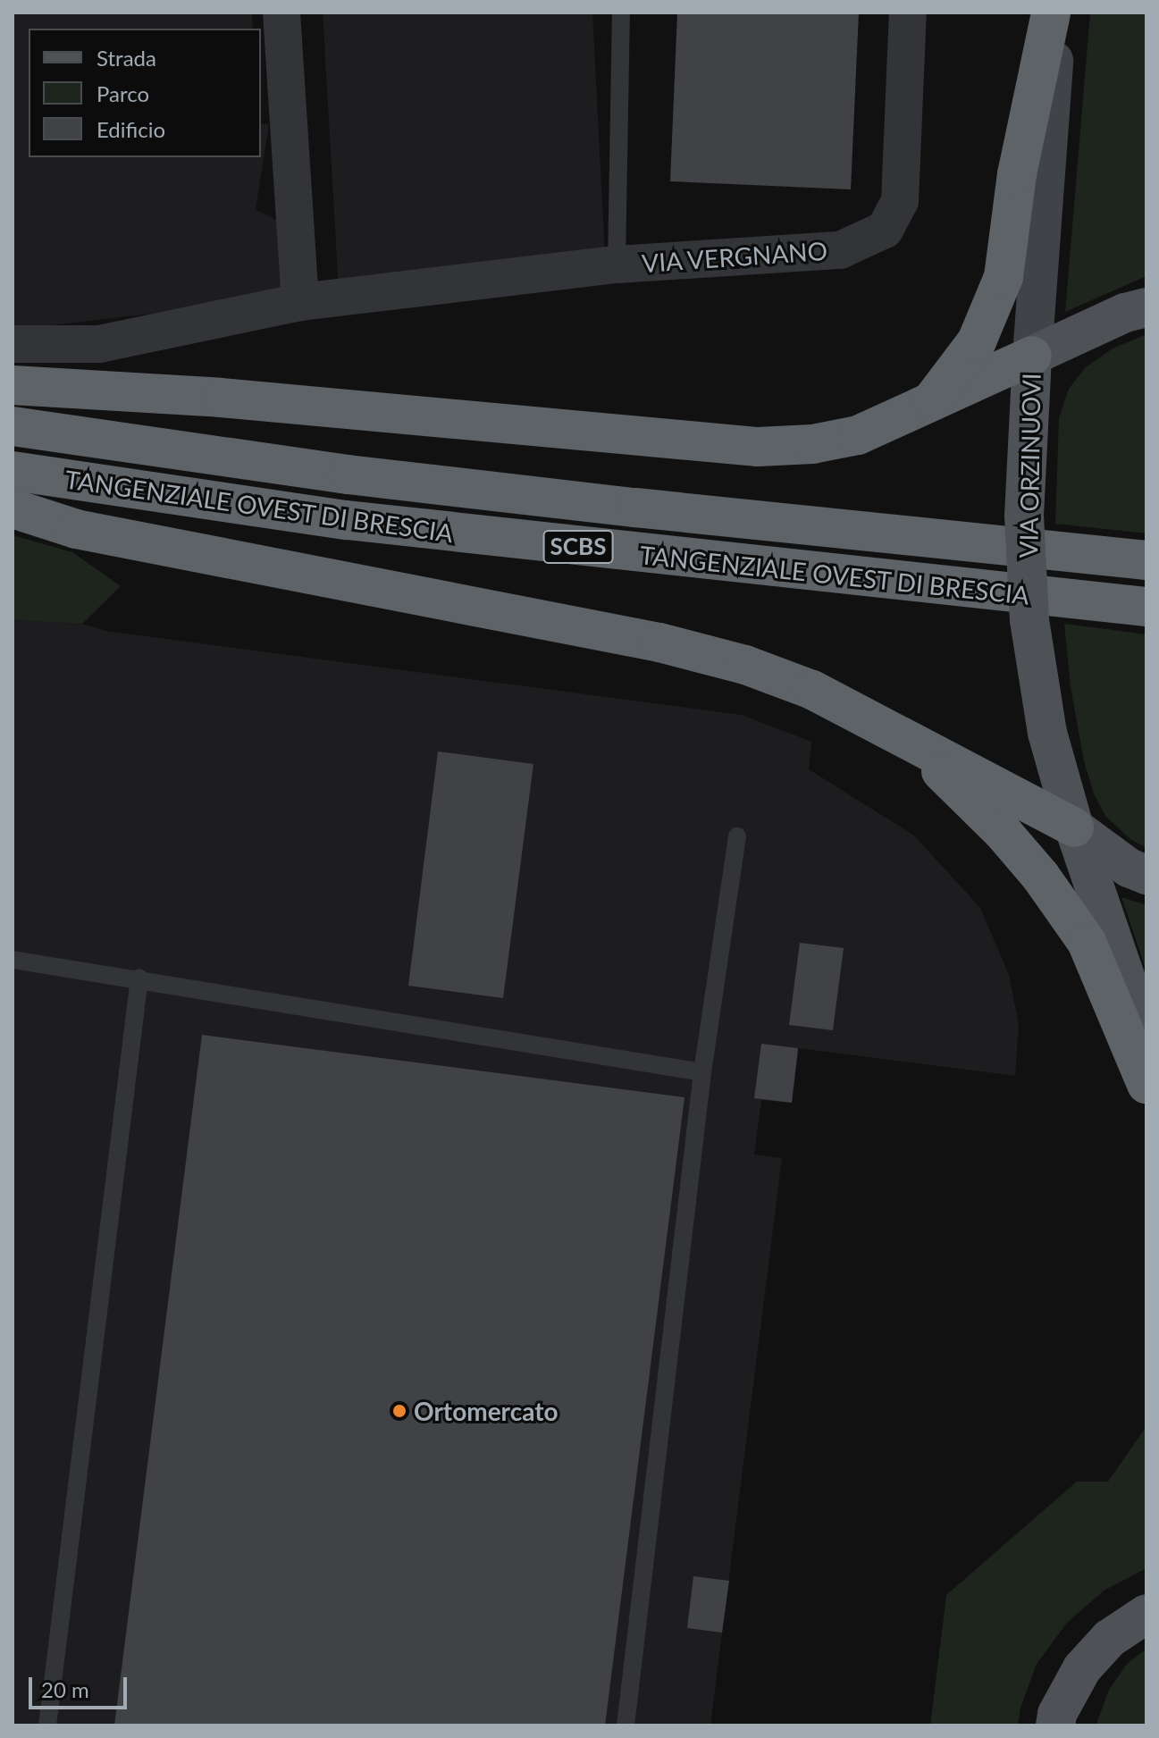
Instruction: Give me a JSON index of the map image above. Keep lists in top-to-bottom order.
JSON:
{
  "streets": {
    "highway": ["TANGENZIALE OVEST DI BRESCIA", "SCBS"],
    "main road": ["VIA ORZINUOVI"],
    "street": ["VIA VERGNANO"]
  },
  "places": ["Ortomercato"],
  "legend": ["Strada", "Parco", "Edificio"],
  "scale_bar": "20 m"
}
